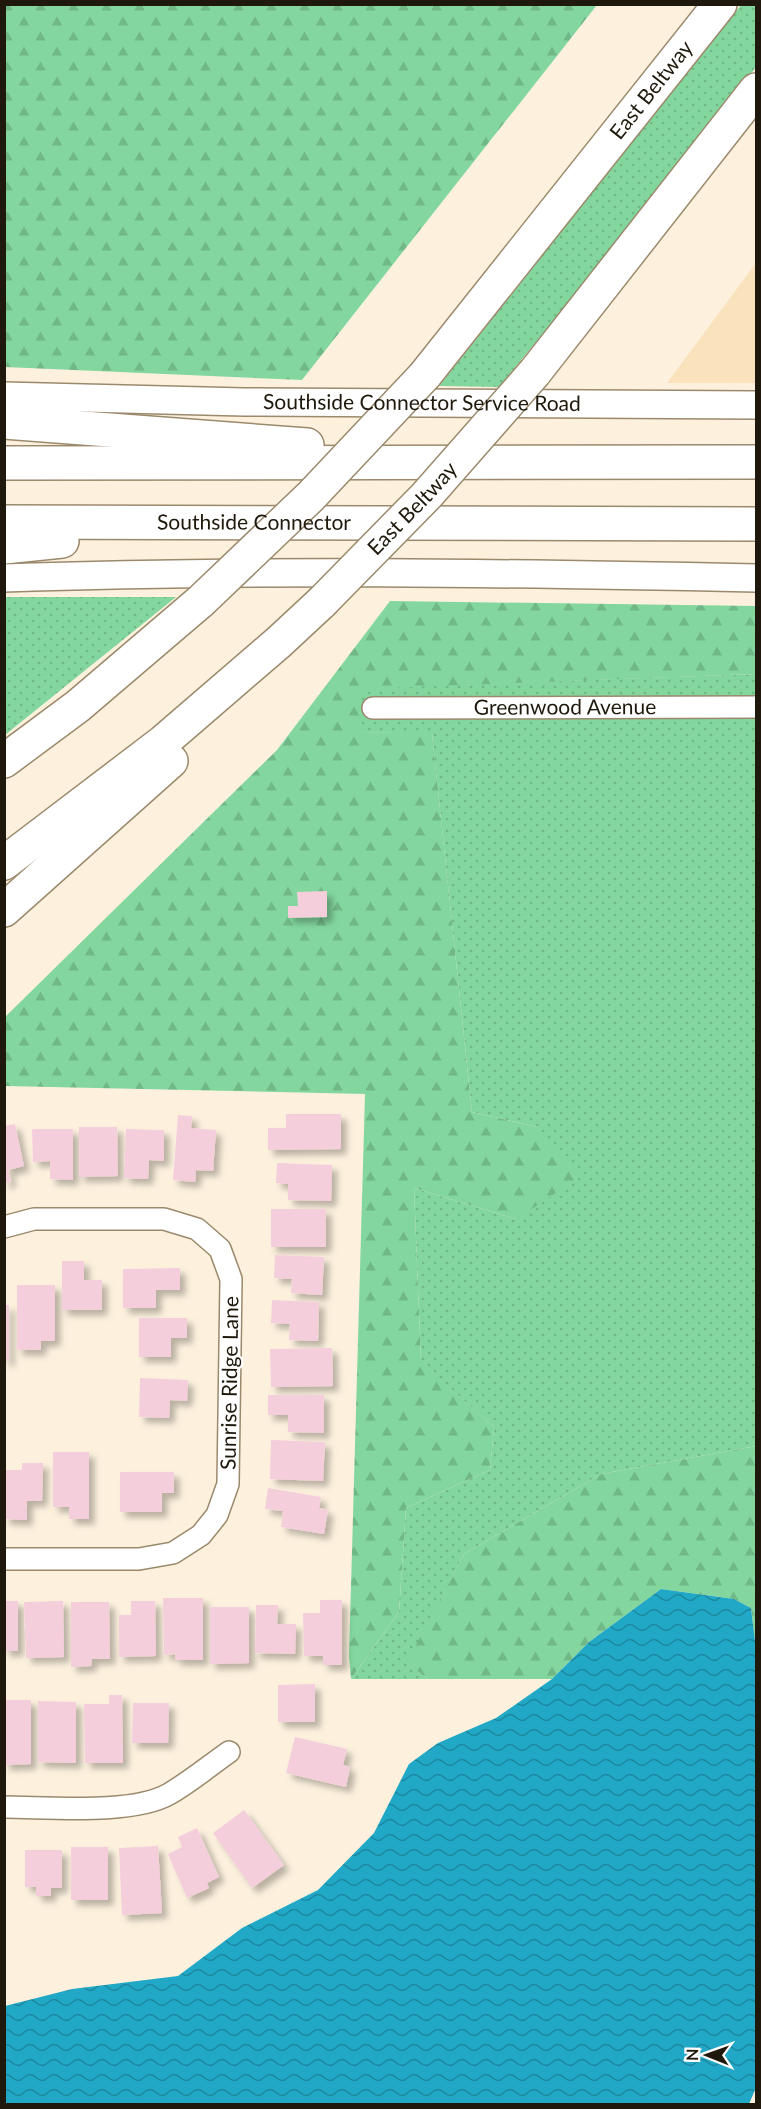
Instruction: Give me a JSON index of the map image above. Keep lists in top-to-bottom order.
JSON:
{
  "streets": {
    "highway": ["East Beltway", "Southside Connector"],
    "street": ["Southside Connector Service Road", "Greenwood Avenue", "Sunrise Ridge Lane"]
  },
  "north": "left"
}
